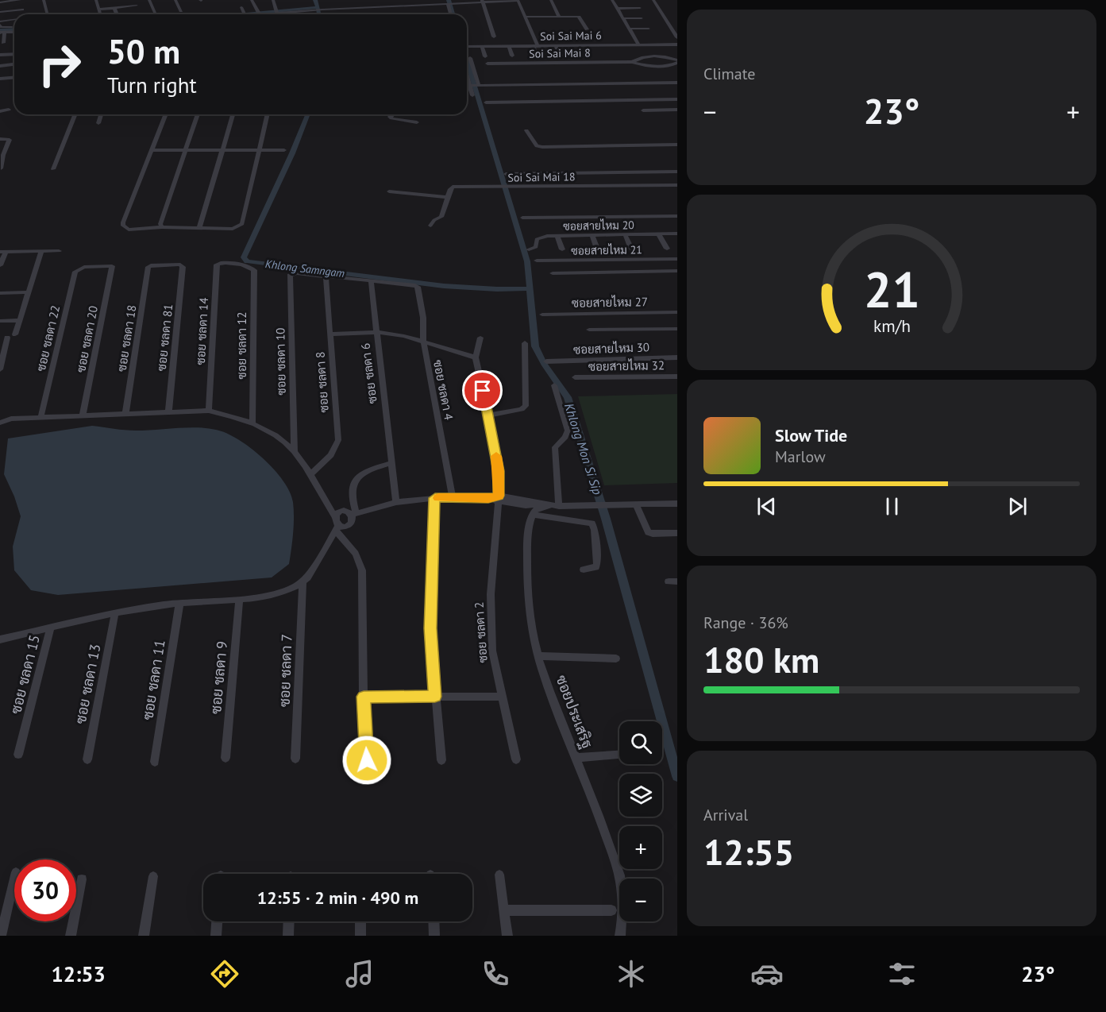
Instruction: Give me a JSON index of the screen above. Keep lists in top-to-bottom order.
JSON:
{
  "streets": {
    "street": [
      "Soi Sai Mai 6",
      "Soi Sai Mai 8",
      "Soi Sai Mai 18",
      "ซอยสายไหม 20",
      "ซอยสายไหม 21",
      "ซอยสายไหม 27",
      "ซอย ชลดา 14",
      "ซอย ชลดา 81",
      "ซอย ชลดา 22",
      "ซอย ชลดา 18",
      "ซอย ชลดา 20",
      "ซอย ชลดา 12",
      "ซอยสายไหม 30",
      "ซอย ชลดา 10",
      "ซอยสายไหม 32",
      "ซอย ชลดา 6",
      "ซอย ชลดา 8",
      "ซอย ชลดา 4",
      "ซอย ชลดา 2",
      "ซอย ชลดา 7",
      "ซอย ชลดา 15",
      "ซอย ชลดา 9",
      "ซอย ชลดา 11",
      "ซอย ชลดา 13",
      "ซอยประเสริฐ"
    ]
  },
  "crossings": [
    ["ซอย ชลดา 14", "ซอย ชลดา 12"],
    ["ซอย ชลดา 81", "ซอย ชลดา 18"],
    ["ซอย ชลดา 22", "ซอย ชลดา 20"],
    ["ซอย ชลดา 10", "ซอย ชลดา 8"],
    ["ซอย ชลดา 6", "ซอย ชลดา 4"]
  ],
  "water": ["Khlong Samngam", "Khlong Mon Si Sip"],
  "page": {
    "tile": [
      "Climate",
      ["Range · 36%", "180 km"],
      ["Arrival", "12:55"]
    ],
    "turn": ["50 m", "Turn right"],
    "heat": ["−", "23°", "+"],
    "song": ["Slow Tide", "Marlow"],
    "map_buttons": ["+", "−"],
    "limit": "30",
    "trip": "12:55 · 2 min · 490 m",
    "tabs": ["12:53", "23°"],
    "gauge": ["21", "km/h"]
  }
}
